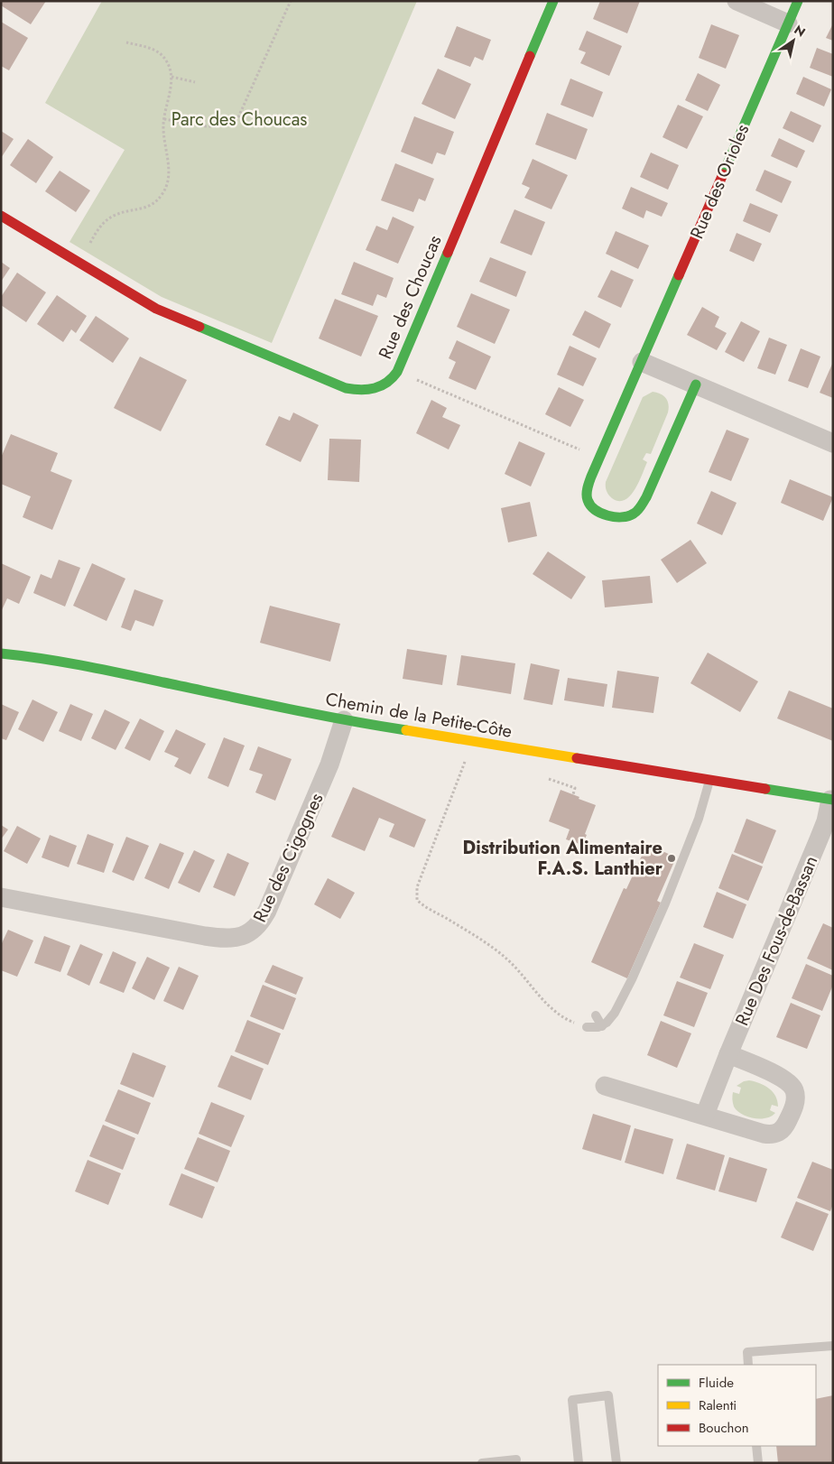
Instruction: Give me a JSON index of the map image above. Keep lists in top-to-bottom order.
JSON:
{
  "streets": {
    "street": [
      "Rue des Orioles",
      "Rue des Choucas",
      "Chemin de la Petite-Côte",
      "Rue des Cigognes",
      "Rue Des Fous-de-Bassan"
    ]
  },
  "crossings": [
    ["Chemin de la Petite-Côte", "Rue des Cigognes"],
    ["Chemin de la Petite-Côte", "Rue Des Fous-de-Bassan"]
  ],
  "parks": ["Parc des Choucas"],
  "places": ["Distribution Alimentaire F.A.S. Lanthier"],
  "legend": ["Fluide", "Ralenti", "Bouchon"],
  "north": "top right"
}
